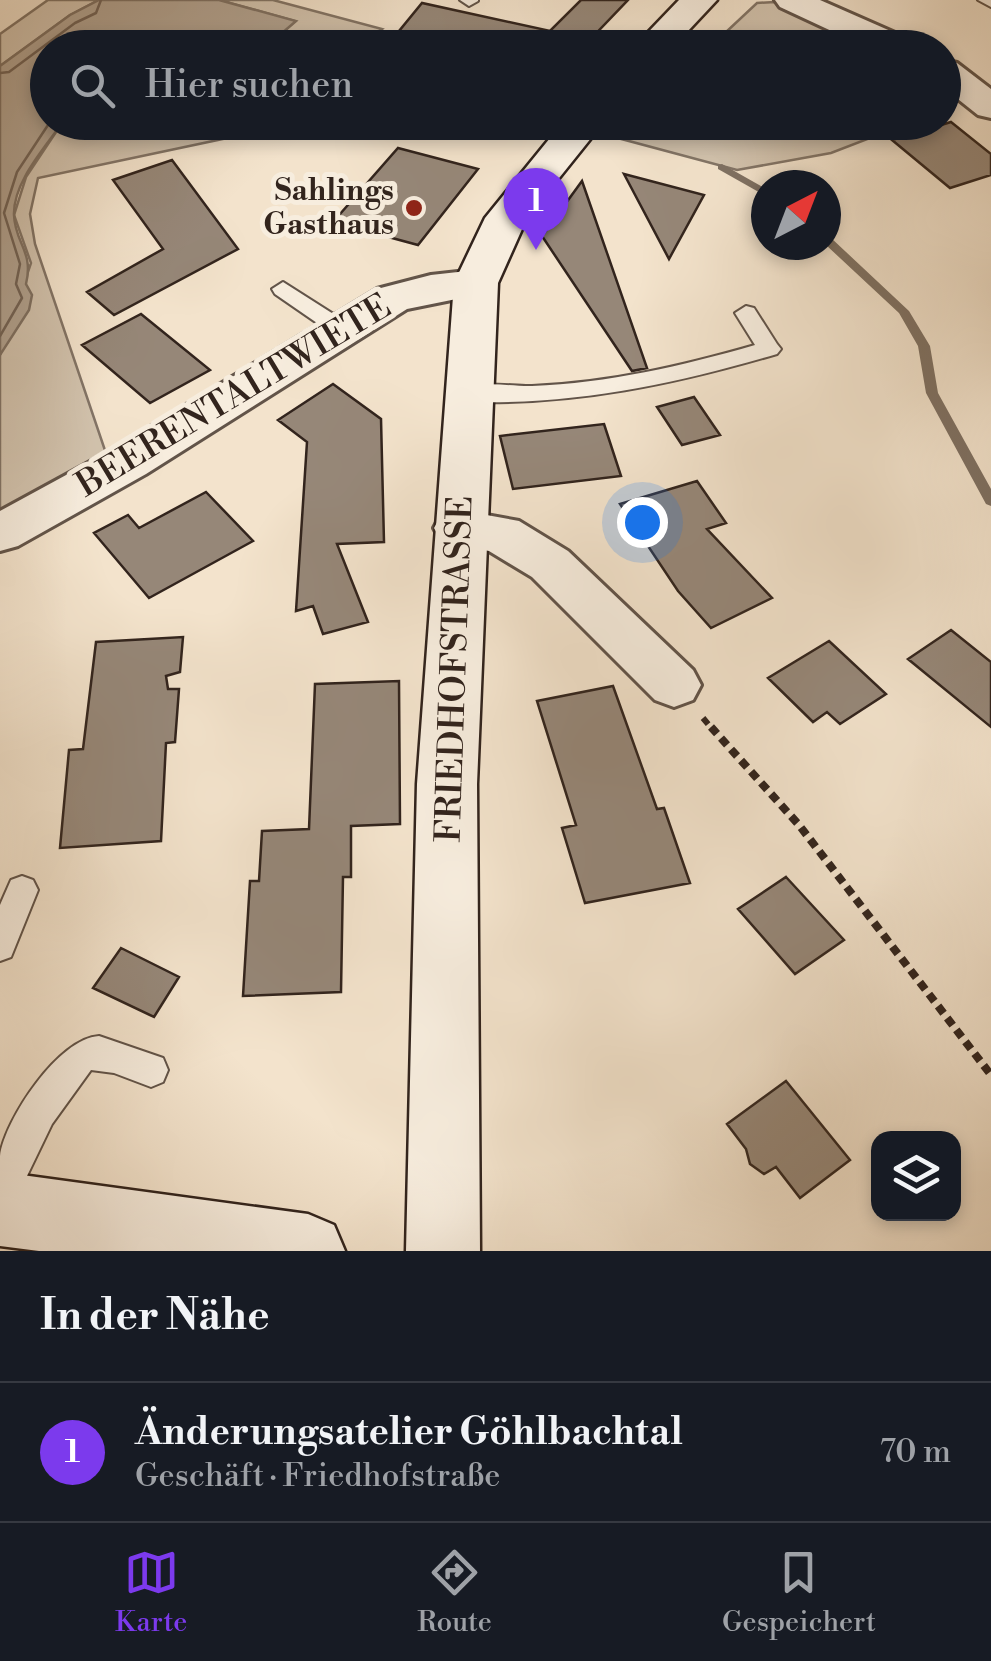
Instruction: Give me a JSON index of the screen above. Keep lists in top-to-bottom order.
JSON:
{
  "streets": {
    "street": ["BEERENTALTWIETE", "FRIEDHOFSTRASSE"]
  },
  "crossings": [
    ["BEERENTALTWIETE", "FRIEDHOFSTRASSE"]
  ],
  "places": ["Sahlings Gasthaus"],
  "north": "top right",
  "page": {
    "search": "Hier suchen",
    "pins": "1",
    "heading": "In der Nähe",
    "list": [
      {
        "mark": "1",
        "name": "Änderungsatelier Göhlbachtal",
        "note": "Geschäft · Friedhofstraße",
        "value": "70 m"
      }
    ],
    "nav": ["Karte", "Route", "Gespeichert"]
  }
}
